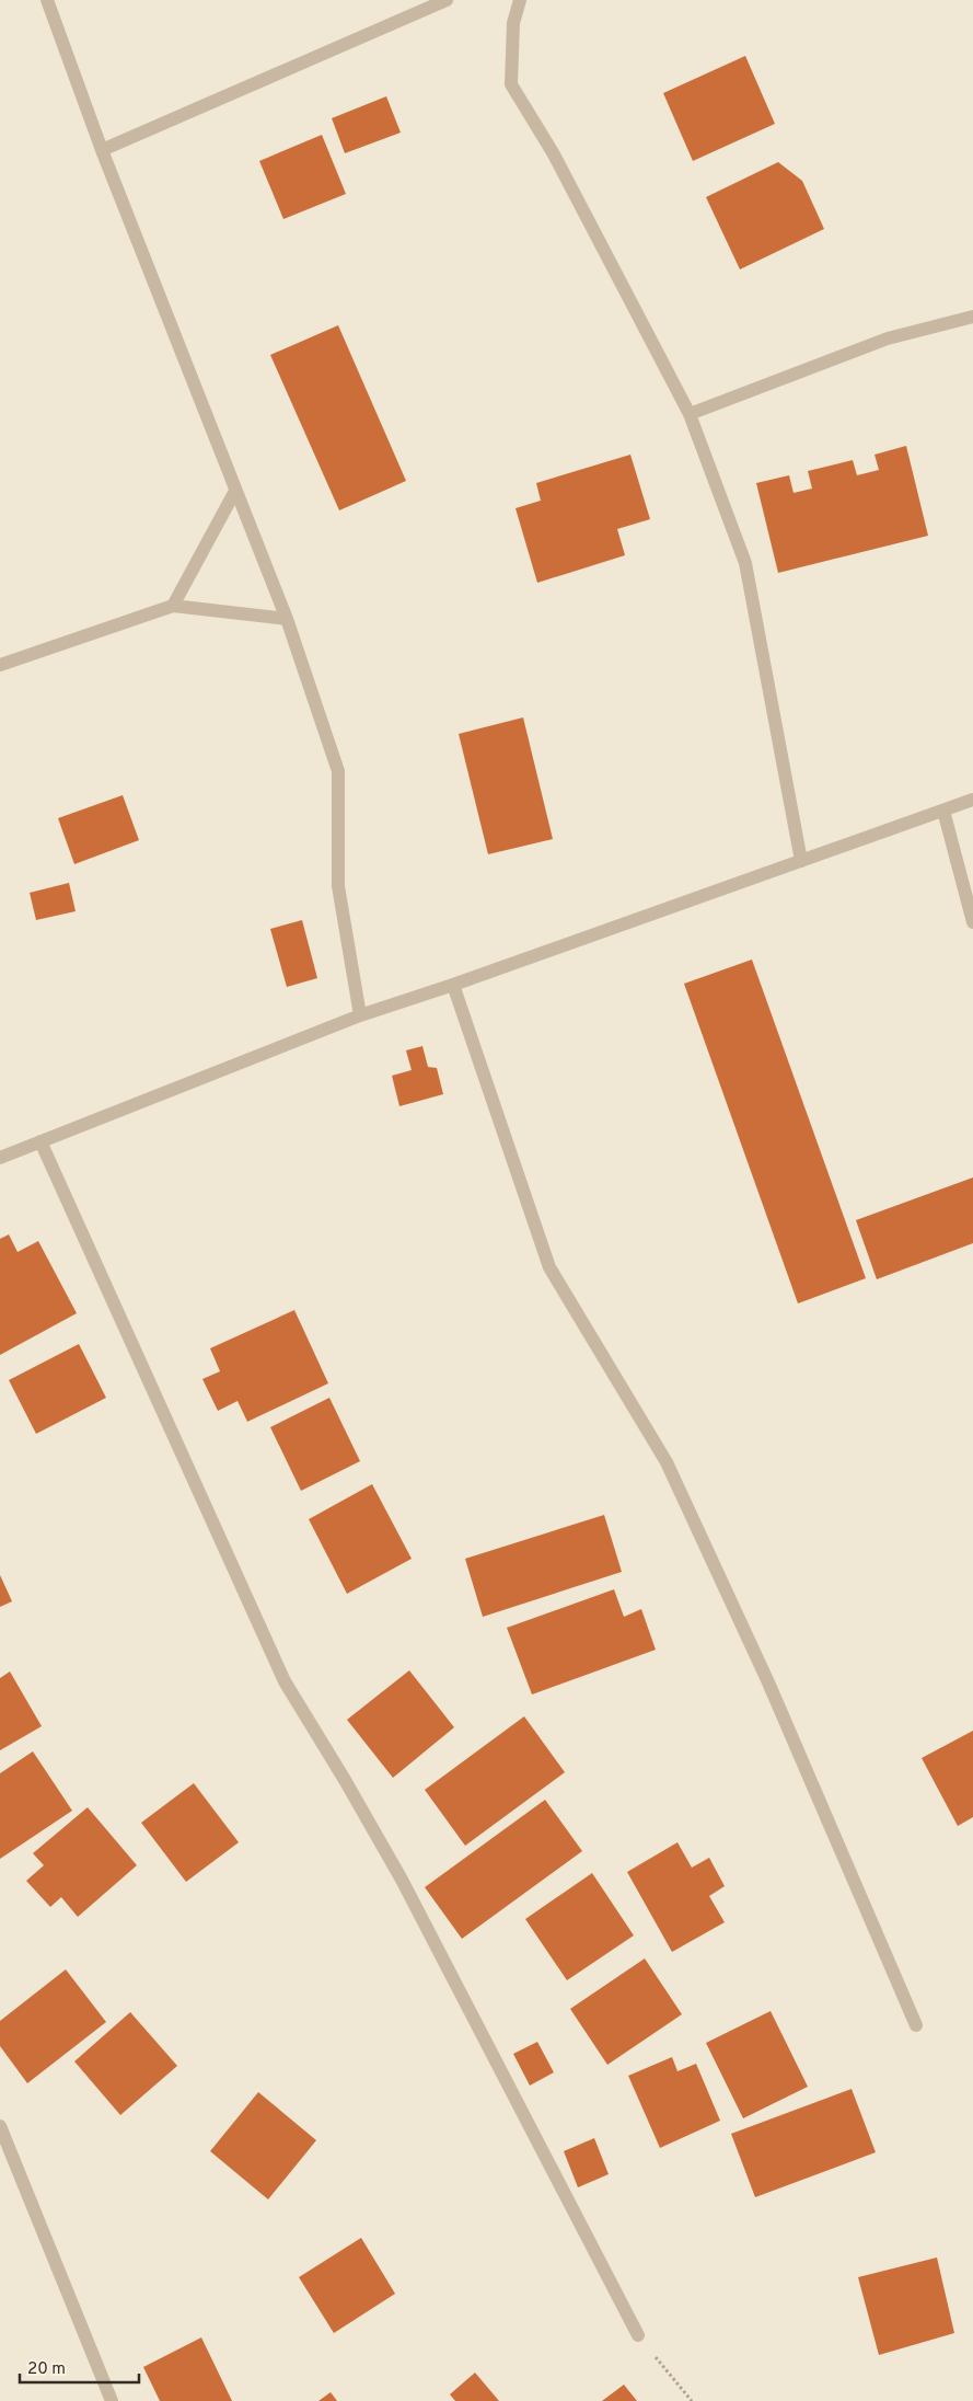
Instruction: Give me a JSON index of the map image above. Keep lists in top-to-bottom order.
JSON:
{
  "scale_bar": "20 m"
}
